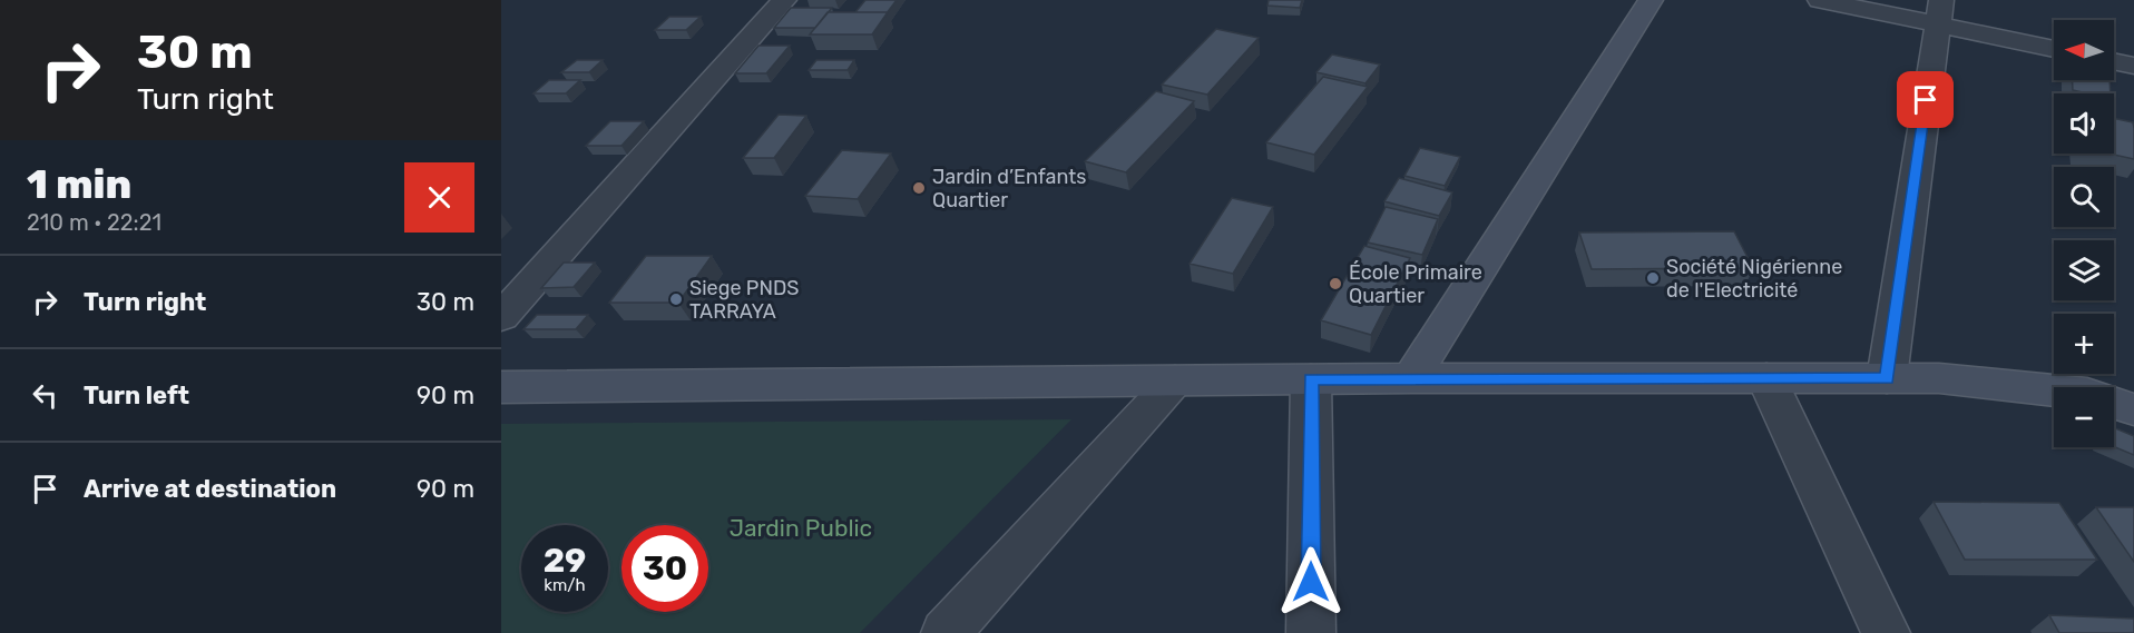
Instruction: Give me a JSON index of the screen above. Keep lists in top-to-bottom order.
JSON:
{
  "parks": ["Jardin Public"],
  "places": [
    "Jardin d’Enfants Quartier",
    "Société Nigérienne de l'Electricité",
    "École Primaire Quartier",
    "Siege PNDS TARRAYA"
  ],
  "north": "left",
  "page": {
    "turn": ["30 m", "Turn right"],
    "map_buttons": ["+", "−"],
    "heading": ["1 min", "210 m · 22:21"],
    "list": [
      {
        "name": "Turn right",
        "value": "30 m"
      },
      {
        "name": "Turn left",
        "value": "90 m"
      },
      {
        "name": "Arrive at destination",
        "value": "90 m"
      }
    ],
    "speed": "29 km/h",
    "limit": "30"
  }
}
